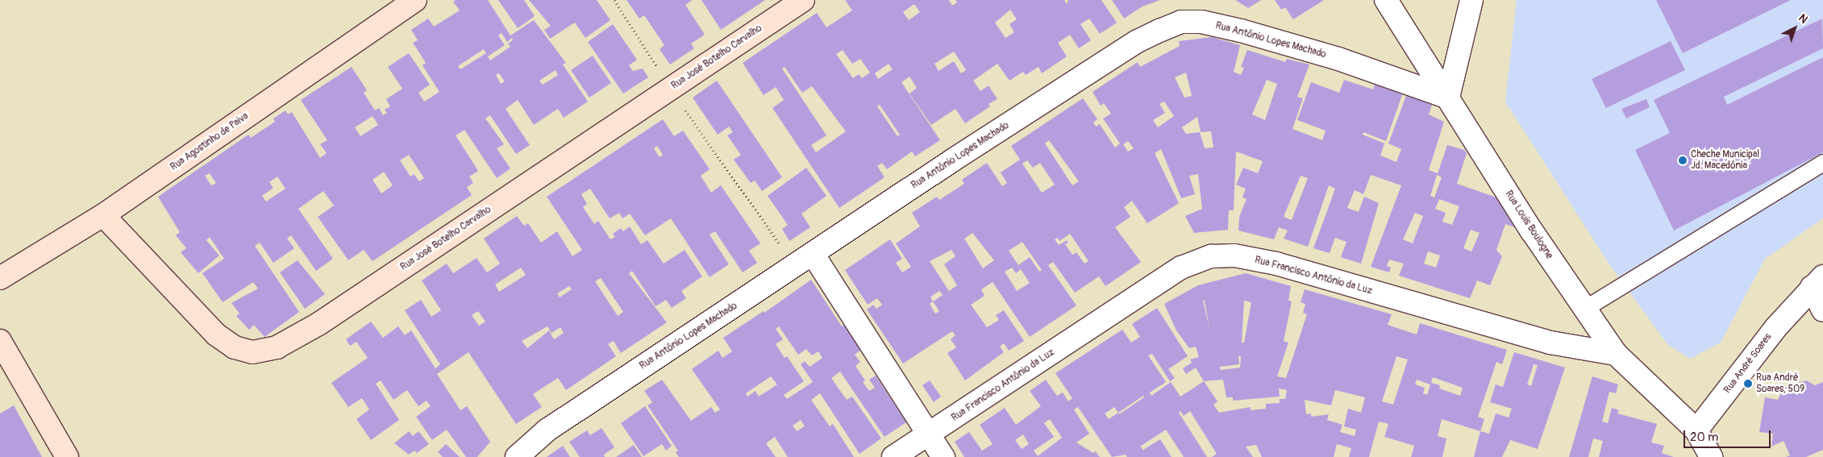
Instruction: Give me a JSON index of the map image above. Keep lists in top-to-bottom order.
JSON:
{
  "streets": {
    "main road": ["Rua José Botelho Carvalho", "Rua Agostinho de Paiva"],
    "street": [
      "Rua Antônio Lopes Machado",
      "Rua Louis Boulogne",
      "Rua Francisco Antônio da Luz",
      "Rua André Soares"
    ]
  },
  "crossings": [
    ["Rua Antônio Lopes Machado", "Rua Louis Boulogne"],
    ["Rua José Botelho Carvalho", "Rua Agostinho de Paiva"],
    ["Rua Louis Boulogne", "Rua Francisco Antônio da Luz"],
    ["Rua Louis Boulogne", "Rua André Soares"]
  ],
  "places": ["Cheche Municipal Jd. Macedônia", "Rua André Soares, 509"],
  "scale_bar": "20 m",
  "north": "top right"
}
